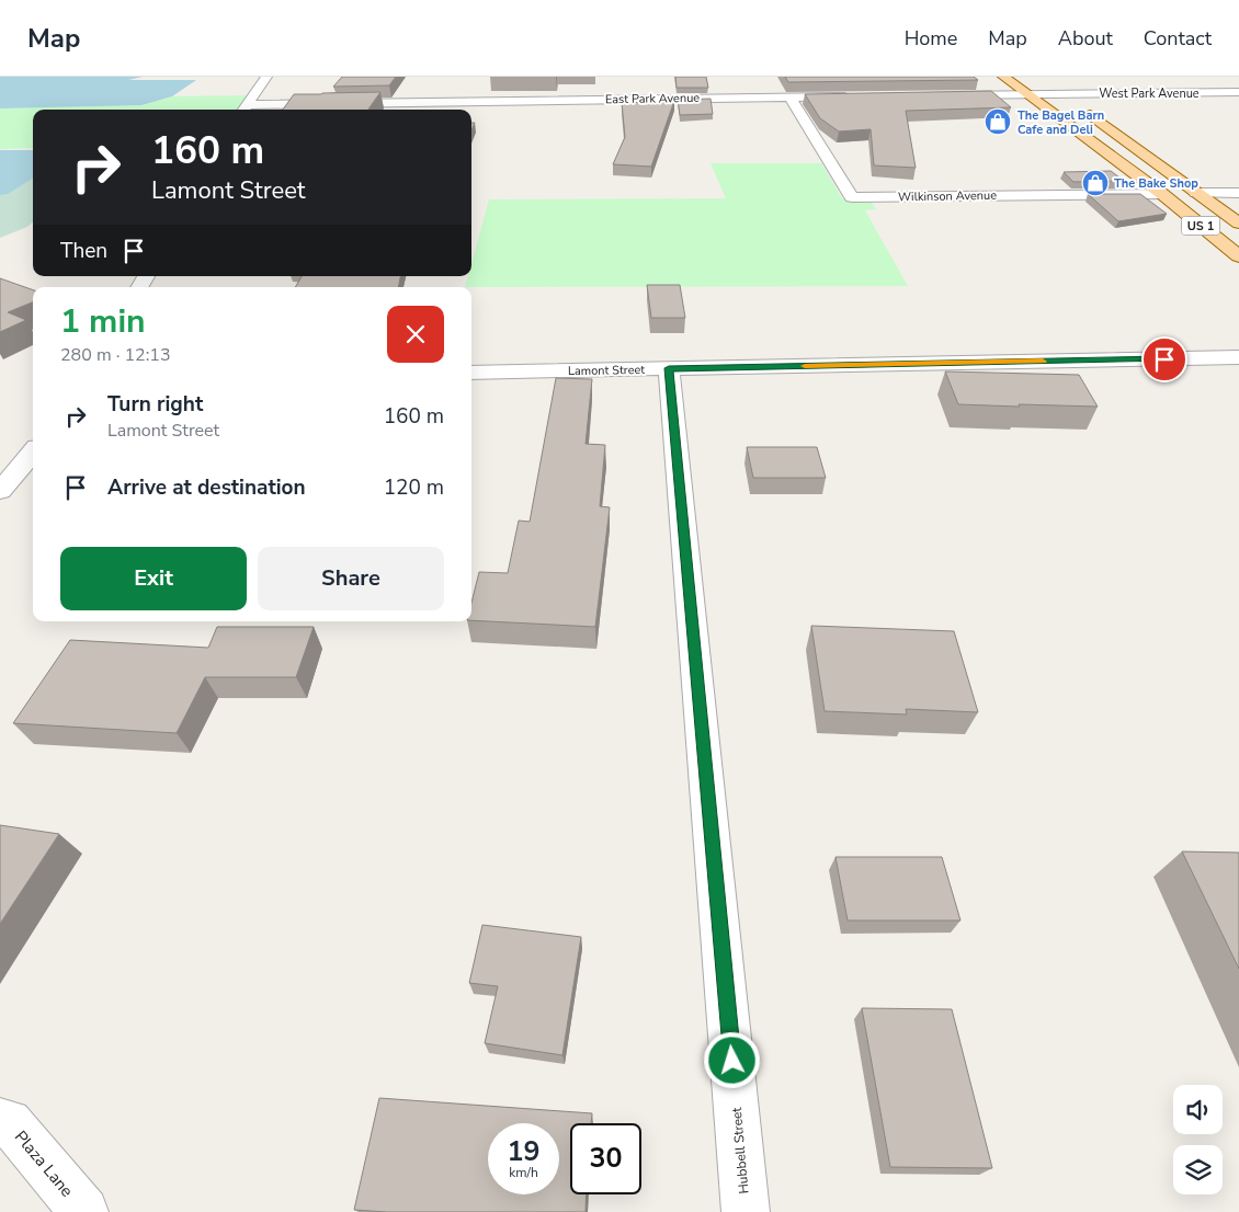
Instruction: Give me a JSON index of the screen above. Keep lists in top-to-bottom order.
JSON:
{
  "streets": {
    "main road": ["US 1"],
    "street": [
      "West Park Avenue",
      "East Park Avenue",
      "Wilkinson Avenue",
      "Lamont Street",
      "Hubbell Street",
      "Plaza Lane"
    ]
  },
  "crossings": [
    ["West Park Avenue", "US 1"],
    ["East Park Avenue", "Wilkinson Avenue"],
    ["Wilkinson Avenue", "US 1"],
    ["Lamont Street", "Hubbell Street"]
  ],
  "places": {
    "shop": ["The Bagel Barn Cafe and Deli", "The Bake Shop"]
  },
  "page": {
    "header": "Map",
    "nav": [
      "Home",
      "Map",
      "About",
      "Contact"
    ],
    "turn": ["160 m", "Lamont Street"],
    "then": "Then",
    "heading": ["1 min", "280 m · 12:13"],
    "list": [
      {
        "name": "Turn right",
        "note": "Lamont Street",
        "value": "160 m"
      },
      {
        "name": "Arrive at destination",
        "value": "120 m"
      }
    ],
    "buttons": ["Exit", "Share"],
    "speed": "19 km/h",
    "limit": "30"
  }
}
